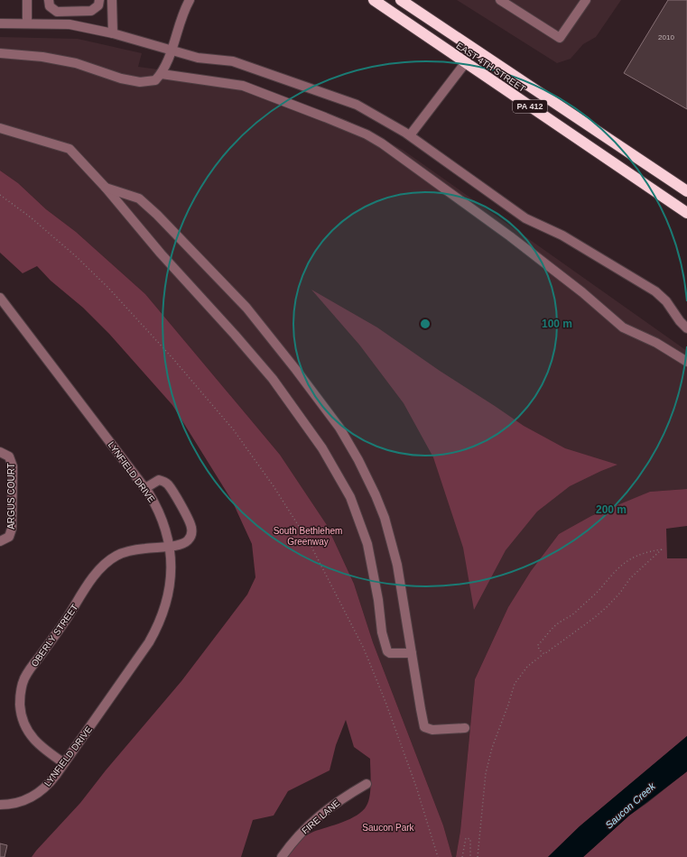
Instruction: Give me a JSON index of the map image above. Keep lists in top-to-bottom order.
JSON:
{
  "streets": {
    "highway": ["EAST 4TH STREET", "PA 412"],
    "street": [
      "LYNFIELD DRIVE",
      "ARGUS COURT",
      "OBERLY STREET",
      "FIRE LANE"
    ]
  },
  "crossings": [
    ["LYNFIELD DRIVE", "OBERLY STREET"]
  ],
  "water": ["Saucon Creek"],
  "parks": ["South Bethlehem Greenway", "Saucon Park"],
  "house_numbers": ["2010"],
  "rings": ["100 m", "200 m"]
}
